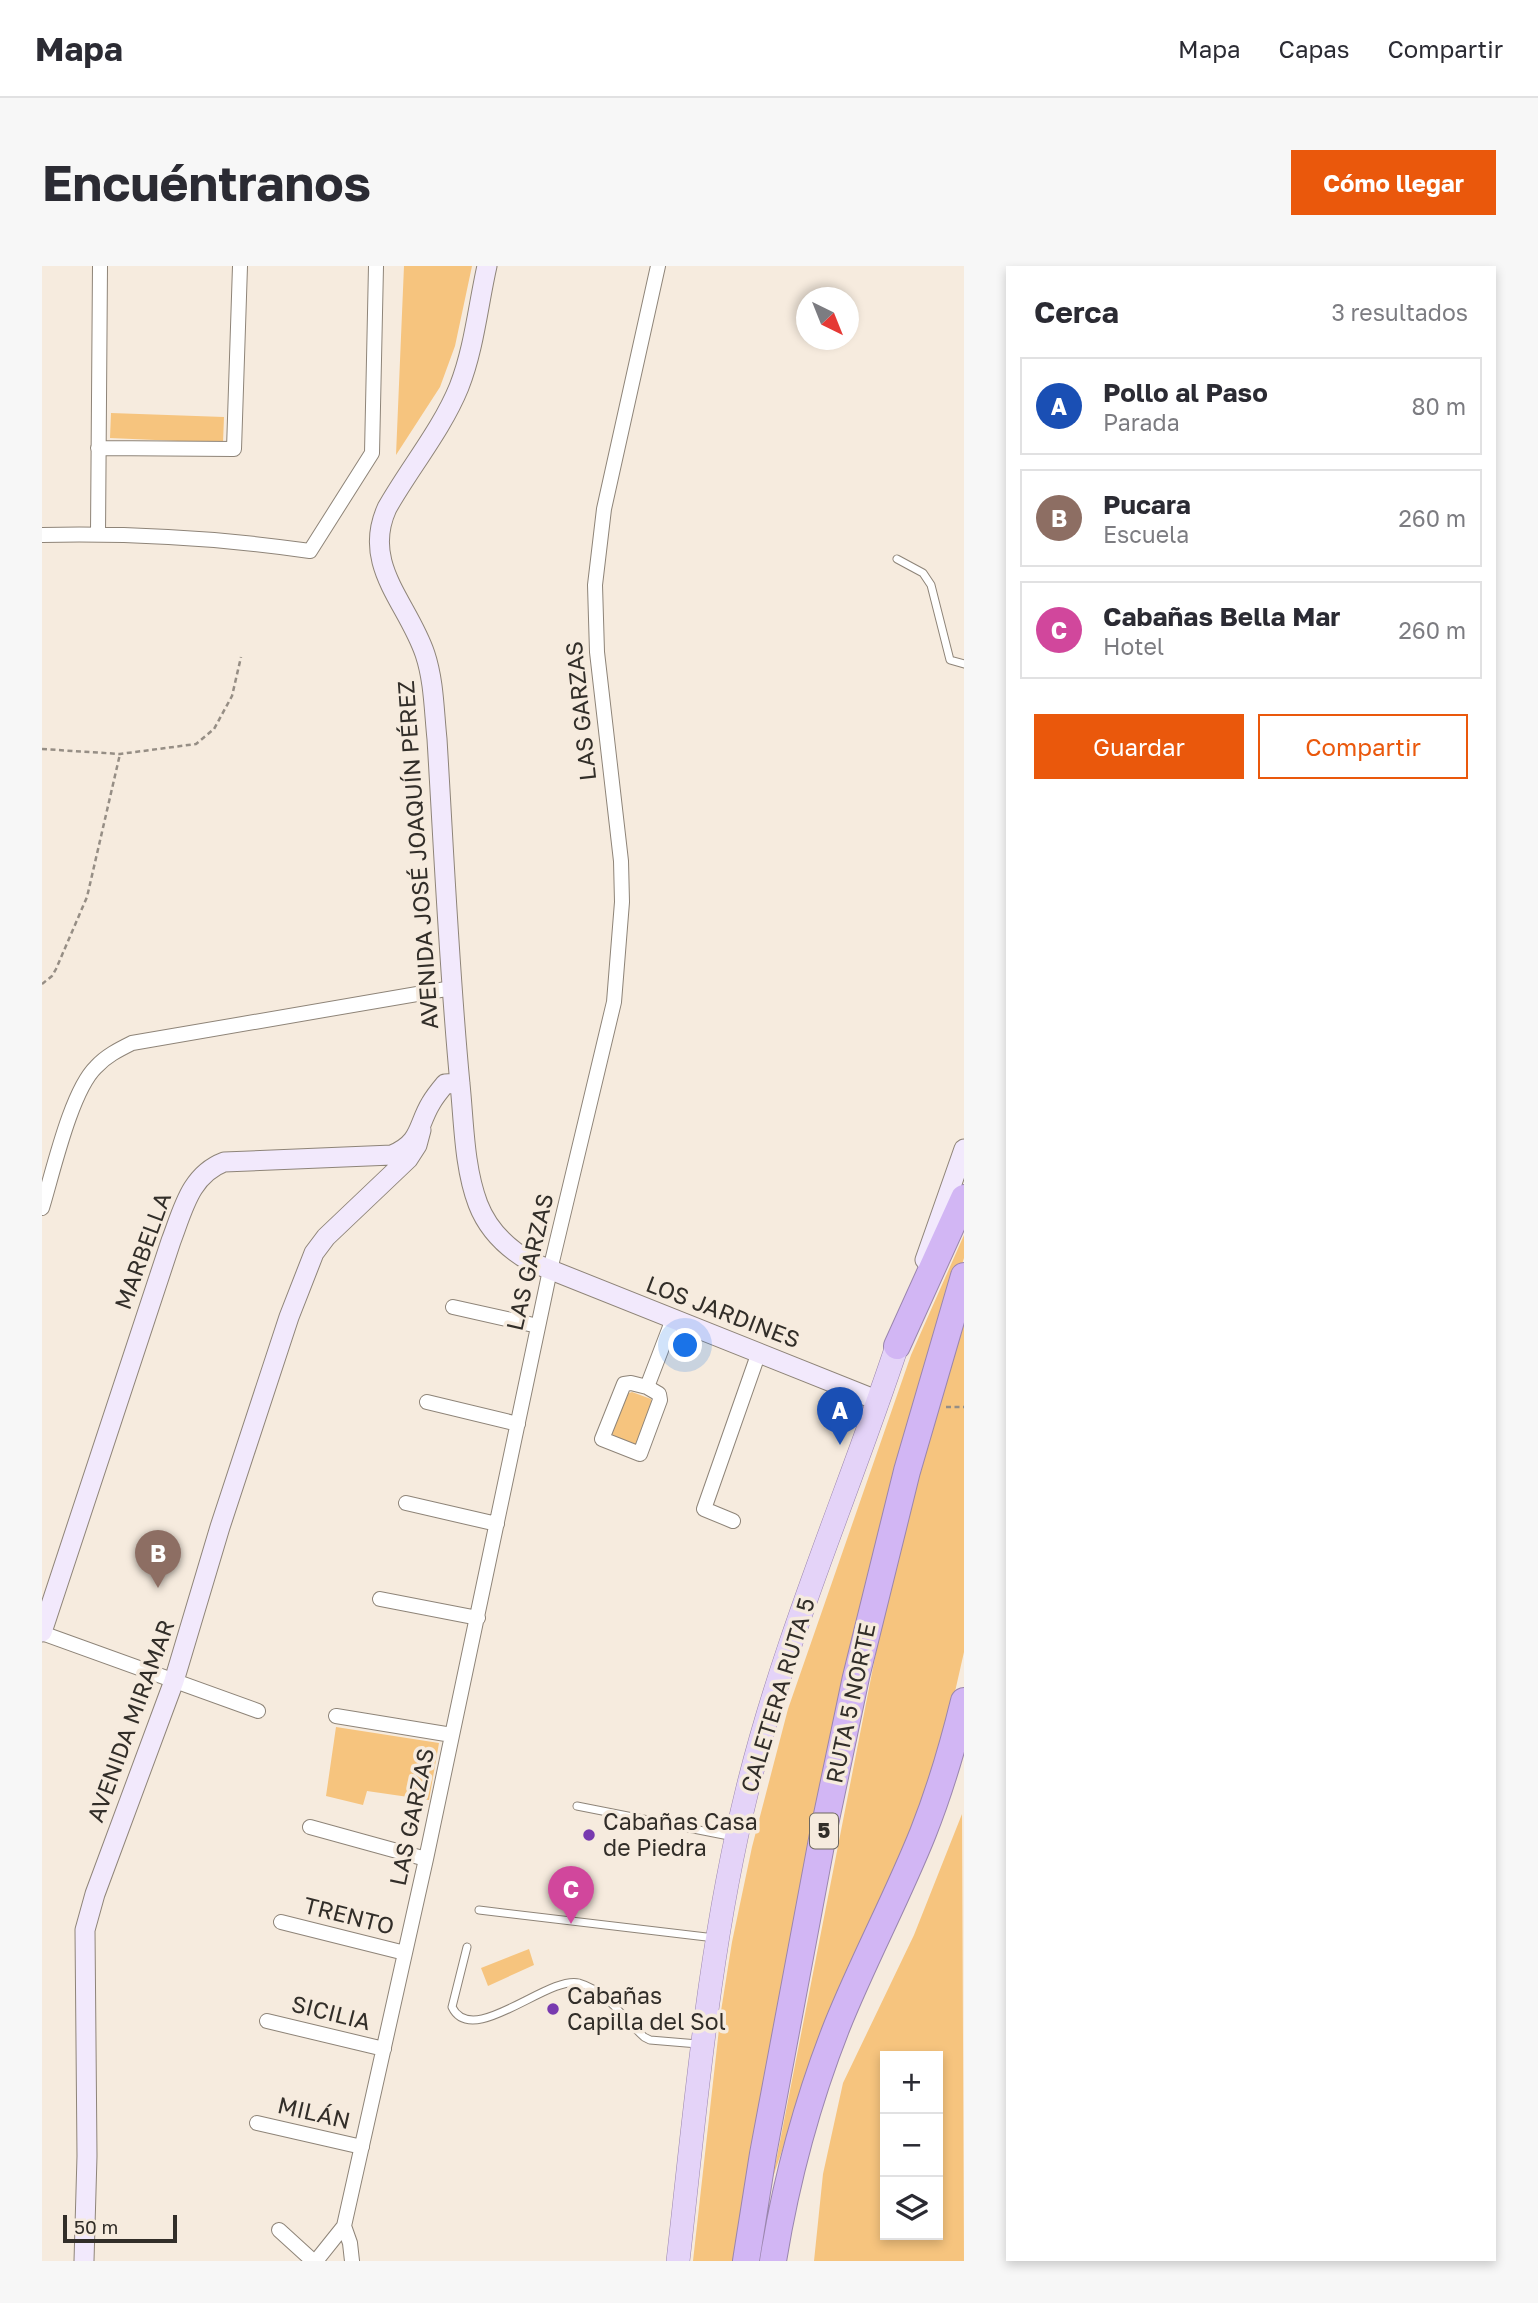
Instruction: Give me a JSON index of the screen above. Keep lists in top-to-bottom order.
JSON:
{
  "streets": {
    "highway": ["RUTA 5 NORTE", "5"],
    "main road": ["CALETERA RUTA 5"],
    "street": [
      "LAS GARZAS",
      "AVENIDA JOSÉ JOAQUÍN PÉREZ",
      "MARBELLA",
      "LOS JARDINES",
      "AVENIDA MIRAMAR",
      "TRENTO",
      "SICILIA",
      "MILÁN"
    ]
  },
  "crossings": [
    ["LAS GARZAS", "AVENIDA JOSÉ JOAQUÍN PÉREZ"],
    ["LAS GARZAS", "LOS JARDINES"],
    ["LAS GARZAS", "TRENTO"],
    ["LAS GARZAS", "SICILIA"],
    ["LAS GARZAS", "MILÁN"],
    ["AVENIDA JOSÉ JOAQUÍN PÉREZ", "MARBELLA"],
    ["AVENIDA JOSÉ JOAQUÍN PÉREZ", "LOS JARDINES"],
    ["MARBELLA", "AVENIDA MIRAMAR"],
    ["LOS JARDINES", "CALETERA RUTA 5"]
  ],
  "places": ["Cabañas Casa de Piedra", "Cabañas Capilla del Sol"],
  "scale_bar": "50 m",
  "north": "bottom right",
  "page": {
    "header": "Mapa",
    "nav": ["Mapa", "Capas", "Compartir"],
    "buttons": [
      "Cómo llegar",
      ["Guardar", "Compartir"]
    ],
    "title": "Encuéntranos",
    "heading": ["Cerca", "3 resultados"],
    "list": [
      {
        "mark": "A",
        "name": "Pollo al Paso",
        "note": "Parada",
        "value": "80 m"
      },
      {
        "mark": "B",
        "name": "Pucara",
        "note": "Escuela",
        "value": "260 m"
      },
      {
        "mark": "C",
        "name": "Cabañas Bella Mar",
        "note": "Hotel",
        "value": "260 m"
      }
    ],
    "pins": ["A", "B", "C"],
    "map_buttons": ["+", "−"],
    "scale": "50 m"
  }
}
